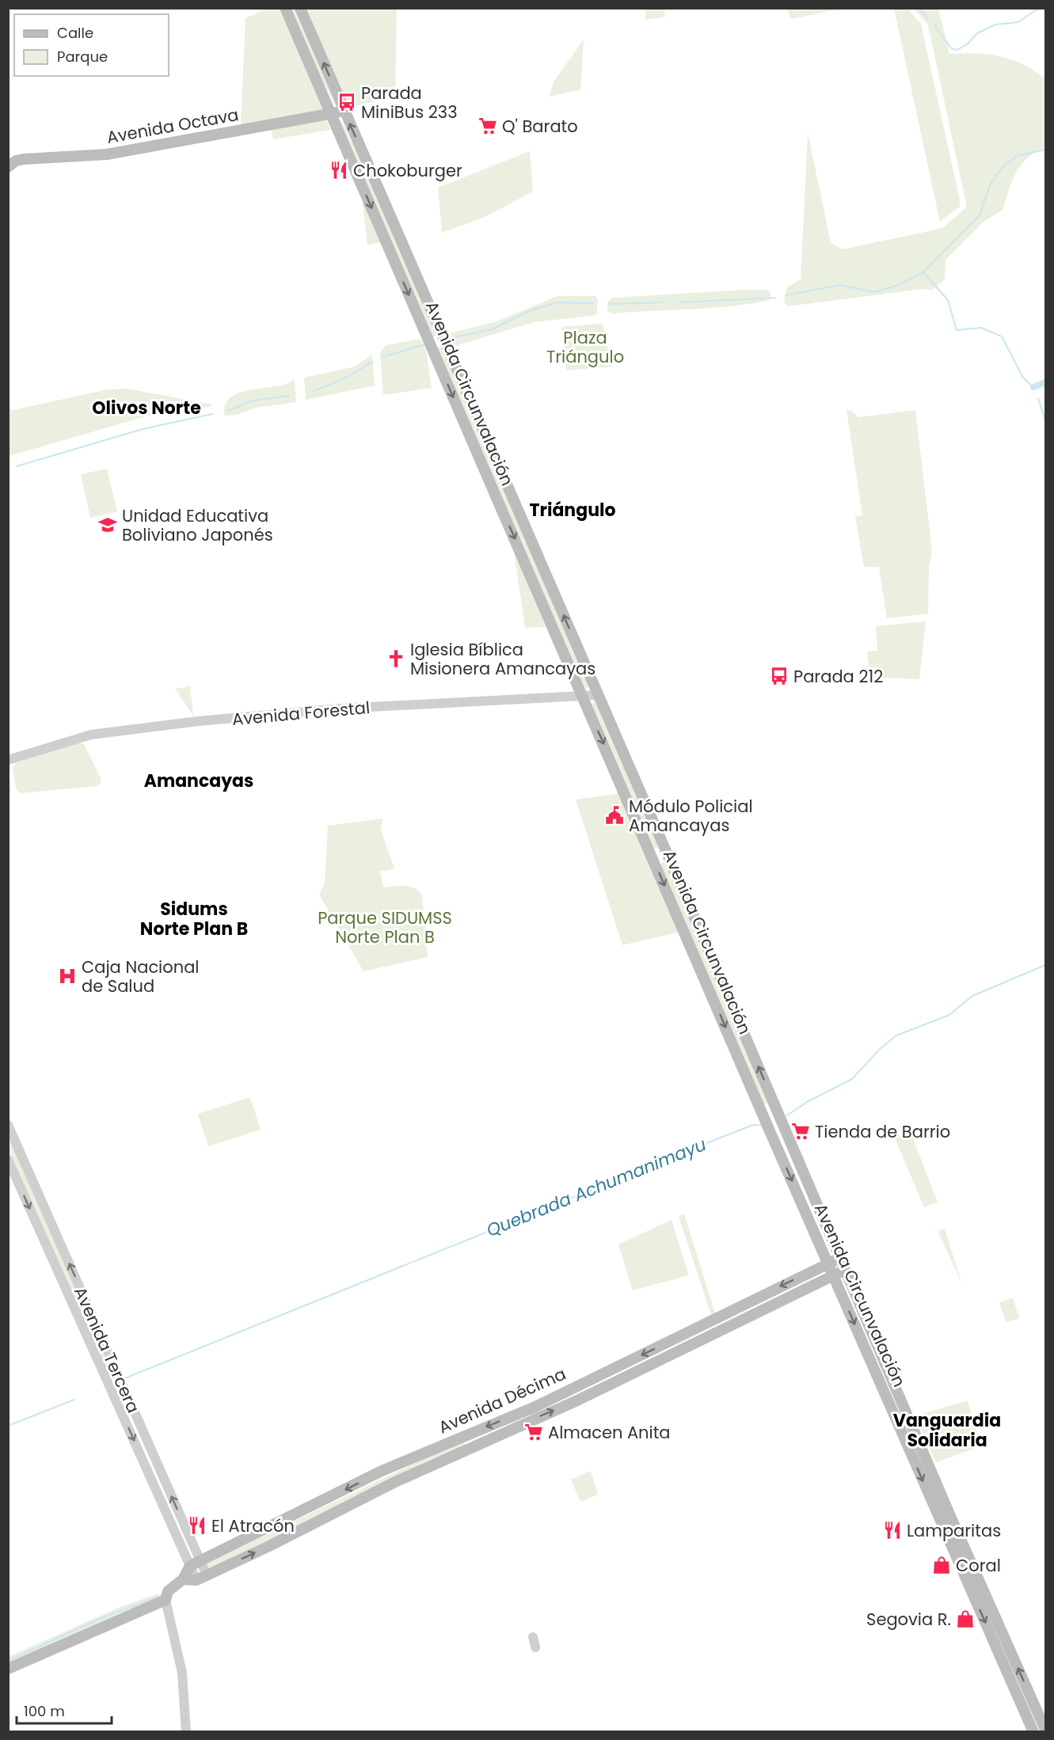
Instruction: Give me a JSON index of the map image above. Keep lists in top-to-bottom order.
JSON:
{
  "streets": {
    "main road": ["Avenida Octava", "Avenida Circunvalación", "Avenida Décima"],
    "street": ["Avenida Forestal", "Avenida Tercera"]
  },
  "crossings": [
    ["Avenida Octava", "Avenida Circunvalación"],
    ["Avenida Circunvalación", "Avenida Forestal"],
    ["Avenida Circunvalación", "Avenida Décima"],
    ["Avenida Tercera", "Avenida Décima"]
  ],
  "districts": [
    "Olivos Norte",
    "Triángulo",
    "Amancayas",
    "Sidums Norte Plan B",
    "Vanguardia Solidaria"
  ],
  "water": ["Quebrada Achumanimayu"],
  "parks": ["Plaza Triángulo", "Parque SIDUMSS Norte Plan B"],
  "places": {
    "bus stop": ["Parada MiniBus 233", "Parada 212"],
    "supermarket": ["Q' Barato", "Tienda de Barrio", "Almacen Anita"],
    "restaurant": ["Chokoburger", "El Atracón", "Lamparitas"],
    "school or university": ["Unidad Educativa Boliviano Japonés"],
    "church": ["Iglesia Bíblica Misionera Amancayas"],
    "public building": ["Módulo Policial Amancayas"],
    "hospital": ["Caja Nacional de Salud"],
    "shop": ["Coral", "Segovia R."]
  },
  "legend": ["Calle", "Parque"],
  "scale_bar": "100 m"
}
